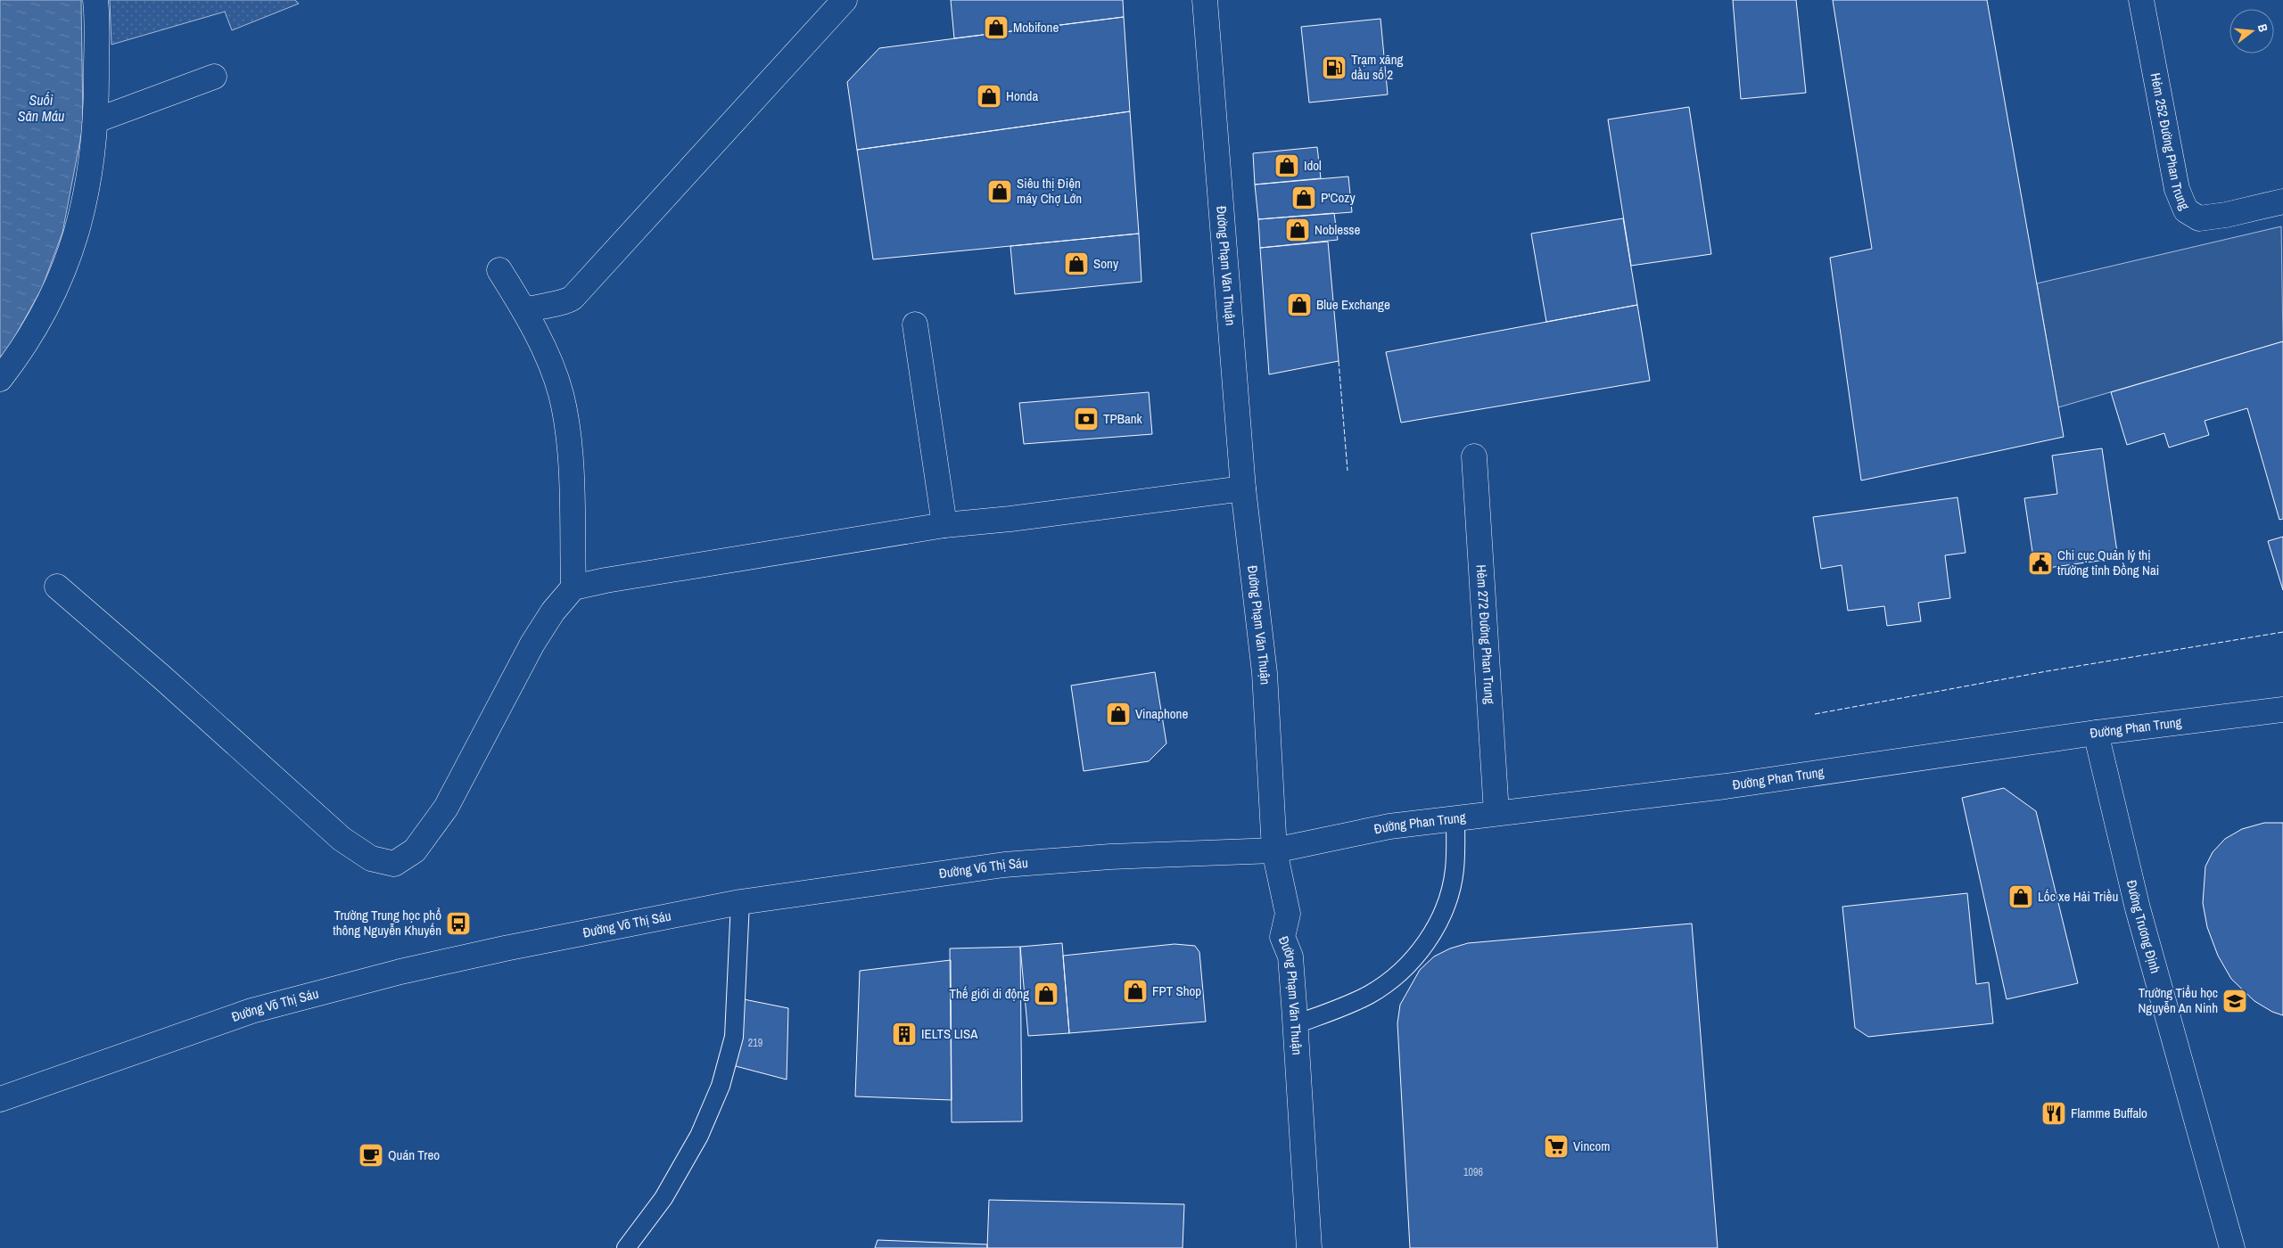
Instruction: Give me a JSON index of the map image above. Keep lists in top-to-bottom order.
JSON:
{
  "streets": {
    "main road": [
      "Hẻm 252 Đường Phan Trung",
      "Đường Phạm Văn Thuận",
      "Hẻm 272 Đường Phan Trung",
      "Đường Phan Trung",
      "Đường Võ Thị Sáu",
      "Đường Trương Định"
    ]
  },
  "crossings": [
    ["Đường Phạm Văn Thuận", "Đường Phan Trung"],
    ["Đường Phạm Văn Thuận", "Đường Võ Thị Sáu"],
    ["Hẻm 272 Đường Phan Trung", "Đường Phan Trung"],
    ["Đường Phan Trung", "Đường Võ Thị Sáu"],
    ["Đường Phan Trung", "Đường Trương Định"]
  ],
  "water": ["Suối Săn Máu"],
  "places": {
    "shop": [
      "Mobifone",
      "Honda",
      "Idol",
      "Siêu thị Điện máy Chợ Lớn",
      "P'Cozy",
      "Noblesse",
      "Sony",
      "Blue Exchange",
      "Vinaphone",
      "Lốc xe Hải Triều",
      "FPT Shop",
      "Thế giới di động"
    ],
    "fuel station": ["Trạm xăng dầu số 2"],
    "bank": ["TPBank"],
    "public building": ["Chi cục Quản lý thị trường tỉnh Đồng Nai"],
    "bus stop": ["Trường Trung học phổ thông Nguyễn Khuyến"],
    "school or university": ["Trường Tiểu học Nguyễn An Ninh"],
    "building": ["IELTS LISA"],
    "restaurant": ["Flamme Buffalo"],
    "supermarket": ["Vincom"],
    "cafe": ["Quán Treo"]
  },
  "house_numbers": ["219", "1096"],
  "north": "right"
}
